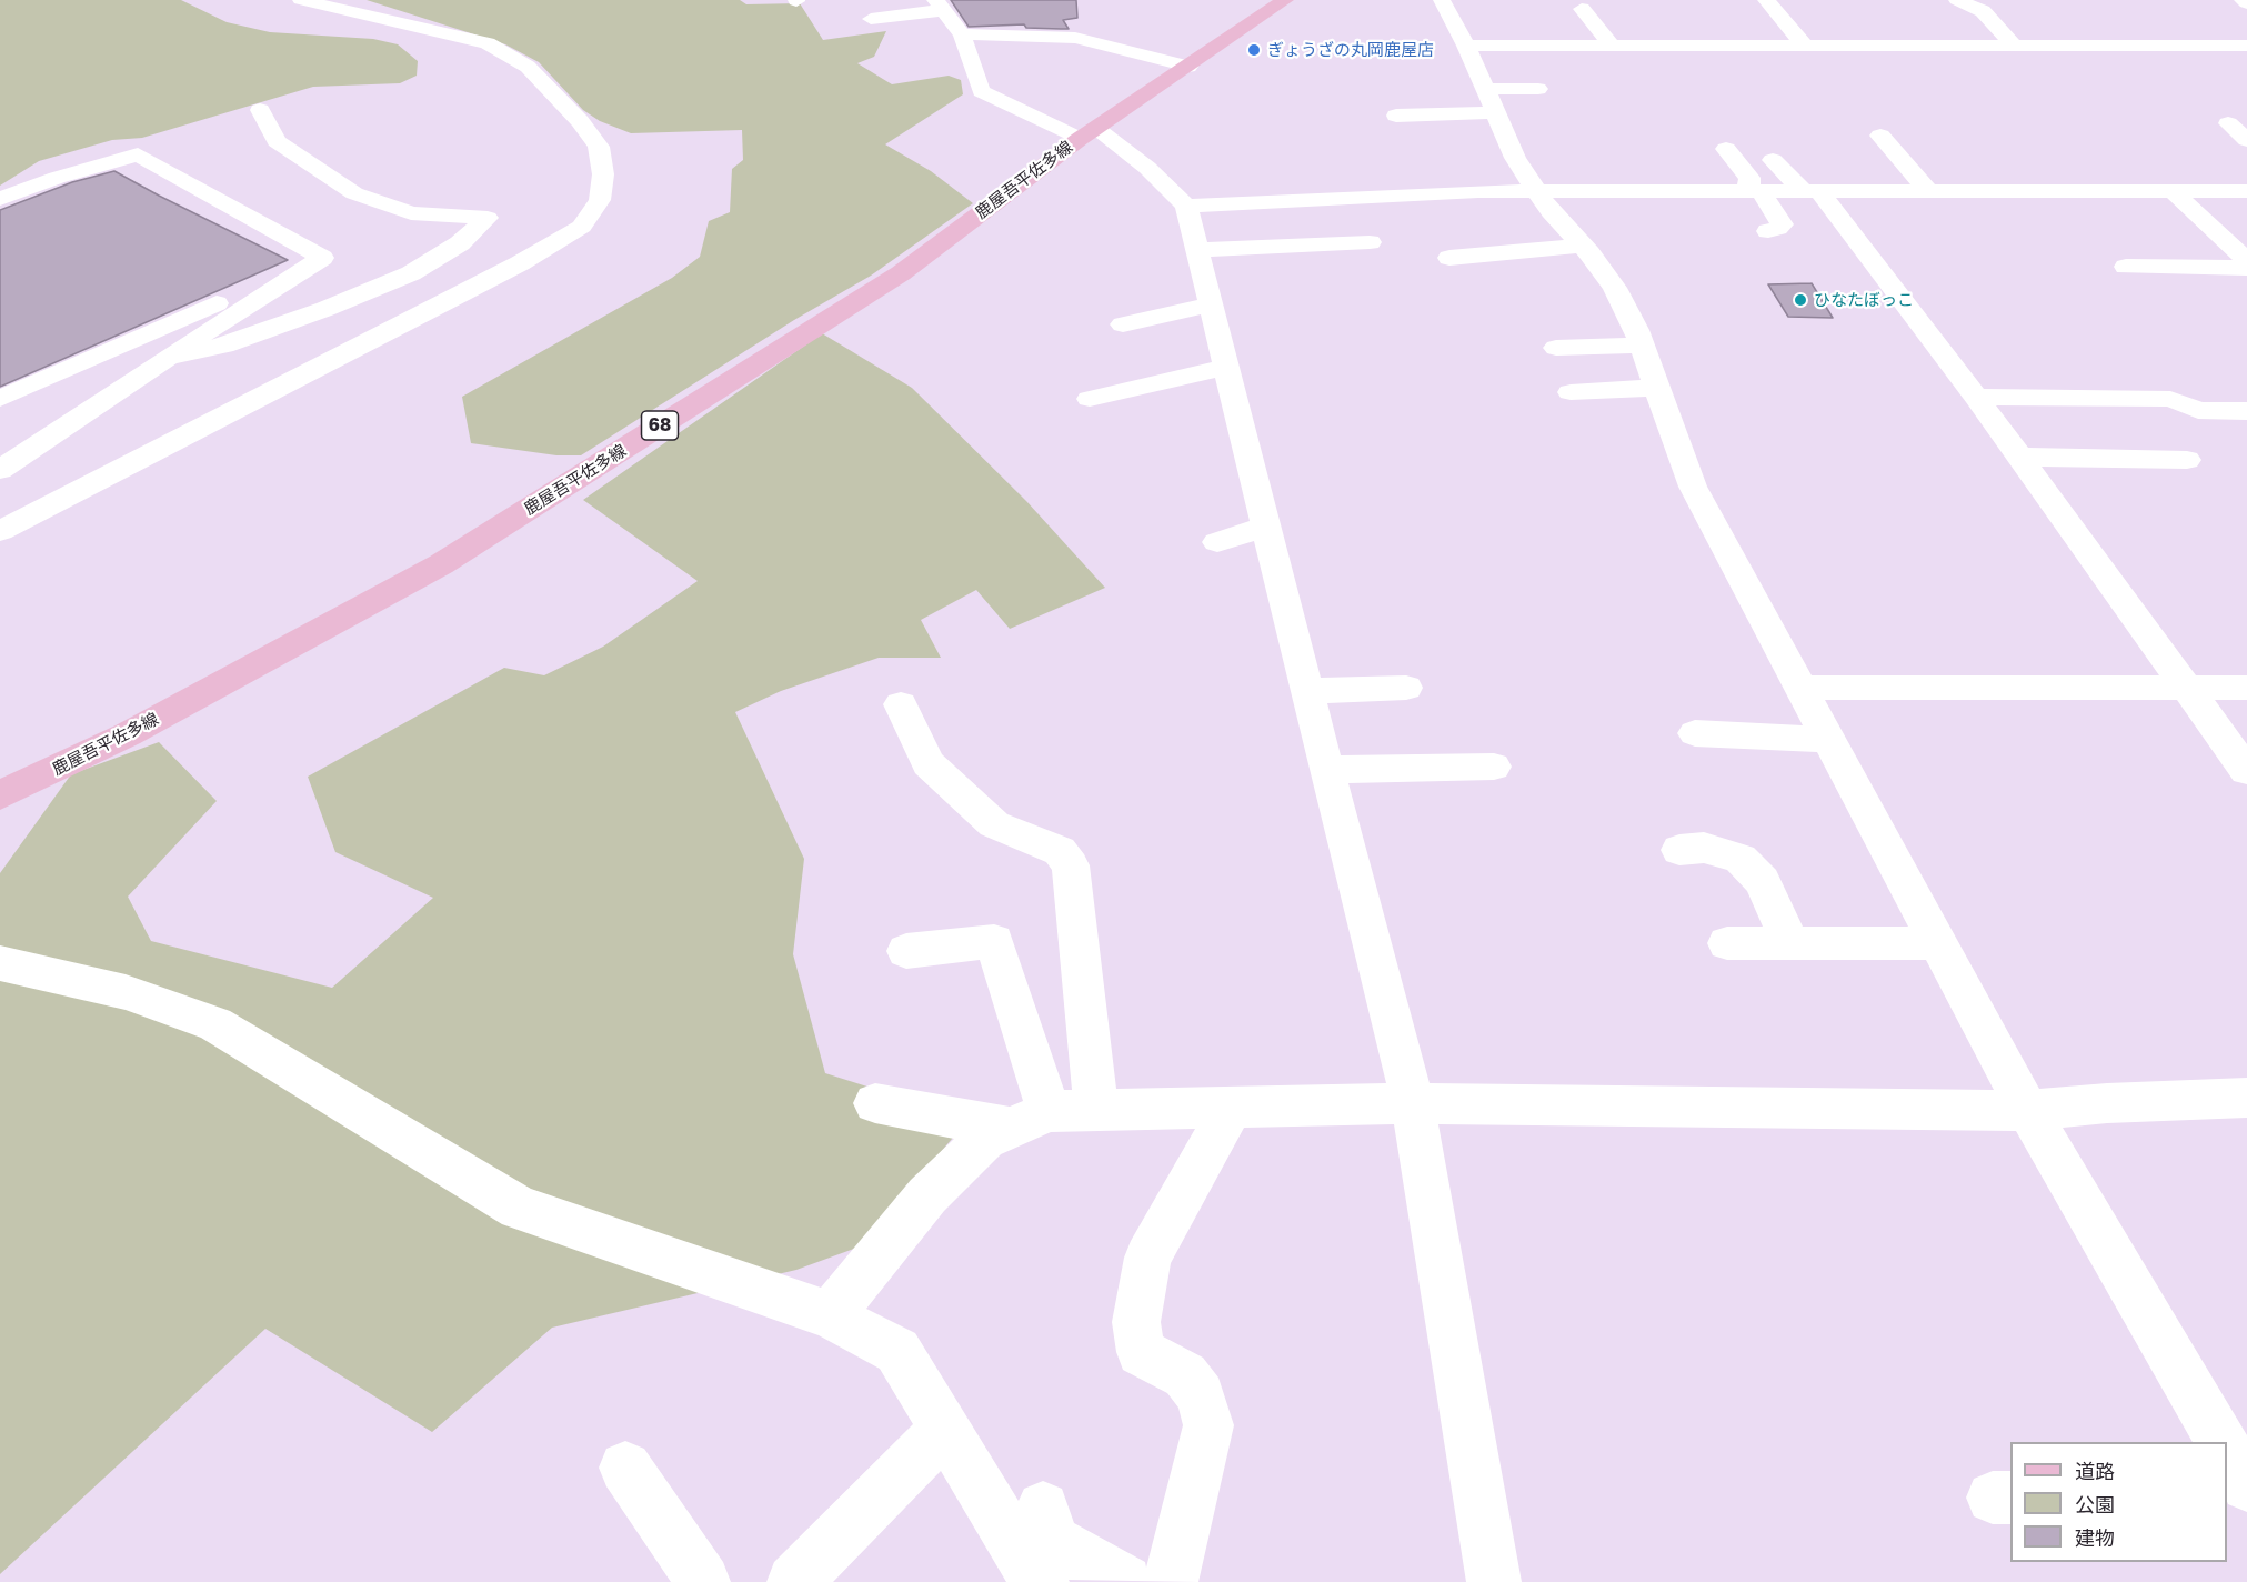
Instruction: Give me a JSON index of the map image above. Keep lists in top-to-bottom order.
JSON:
{
  "streets": {
    "main road": ["鹿屋吾平佐多線", "68"]
  },
  "places": ["ぎょうざの丸岡鹿屋店", "ひなたぼっこ"],
  "legend": ["道路", "公園", "建物"]
}
